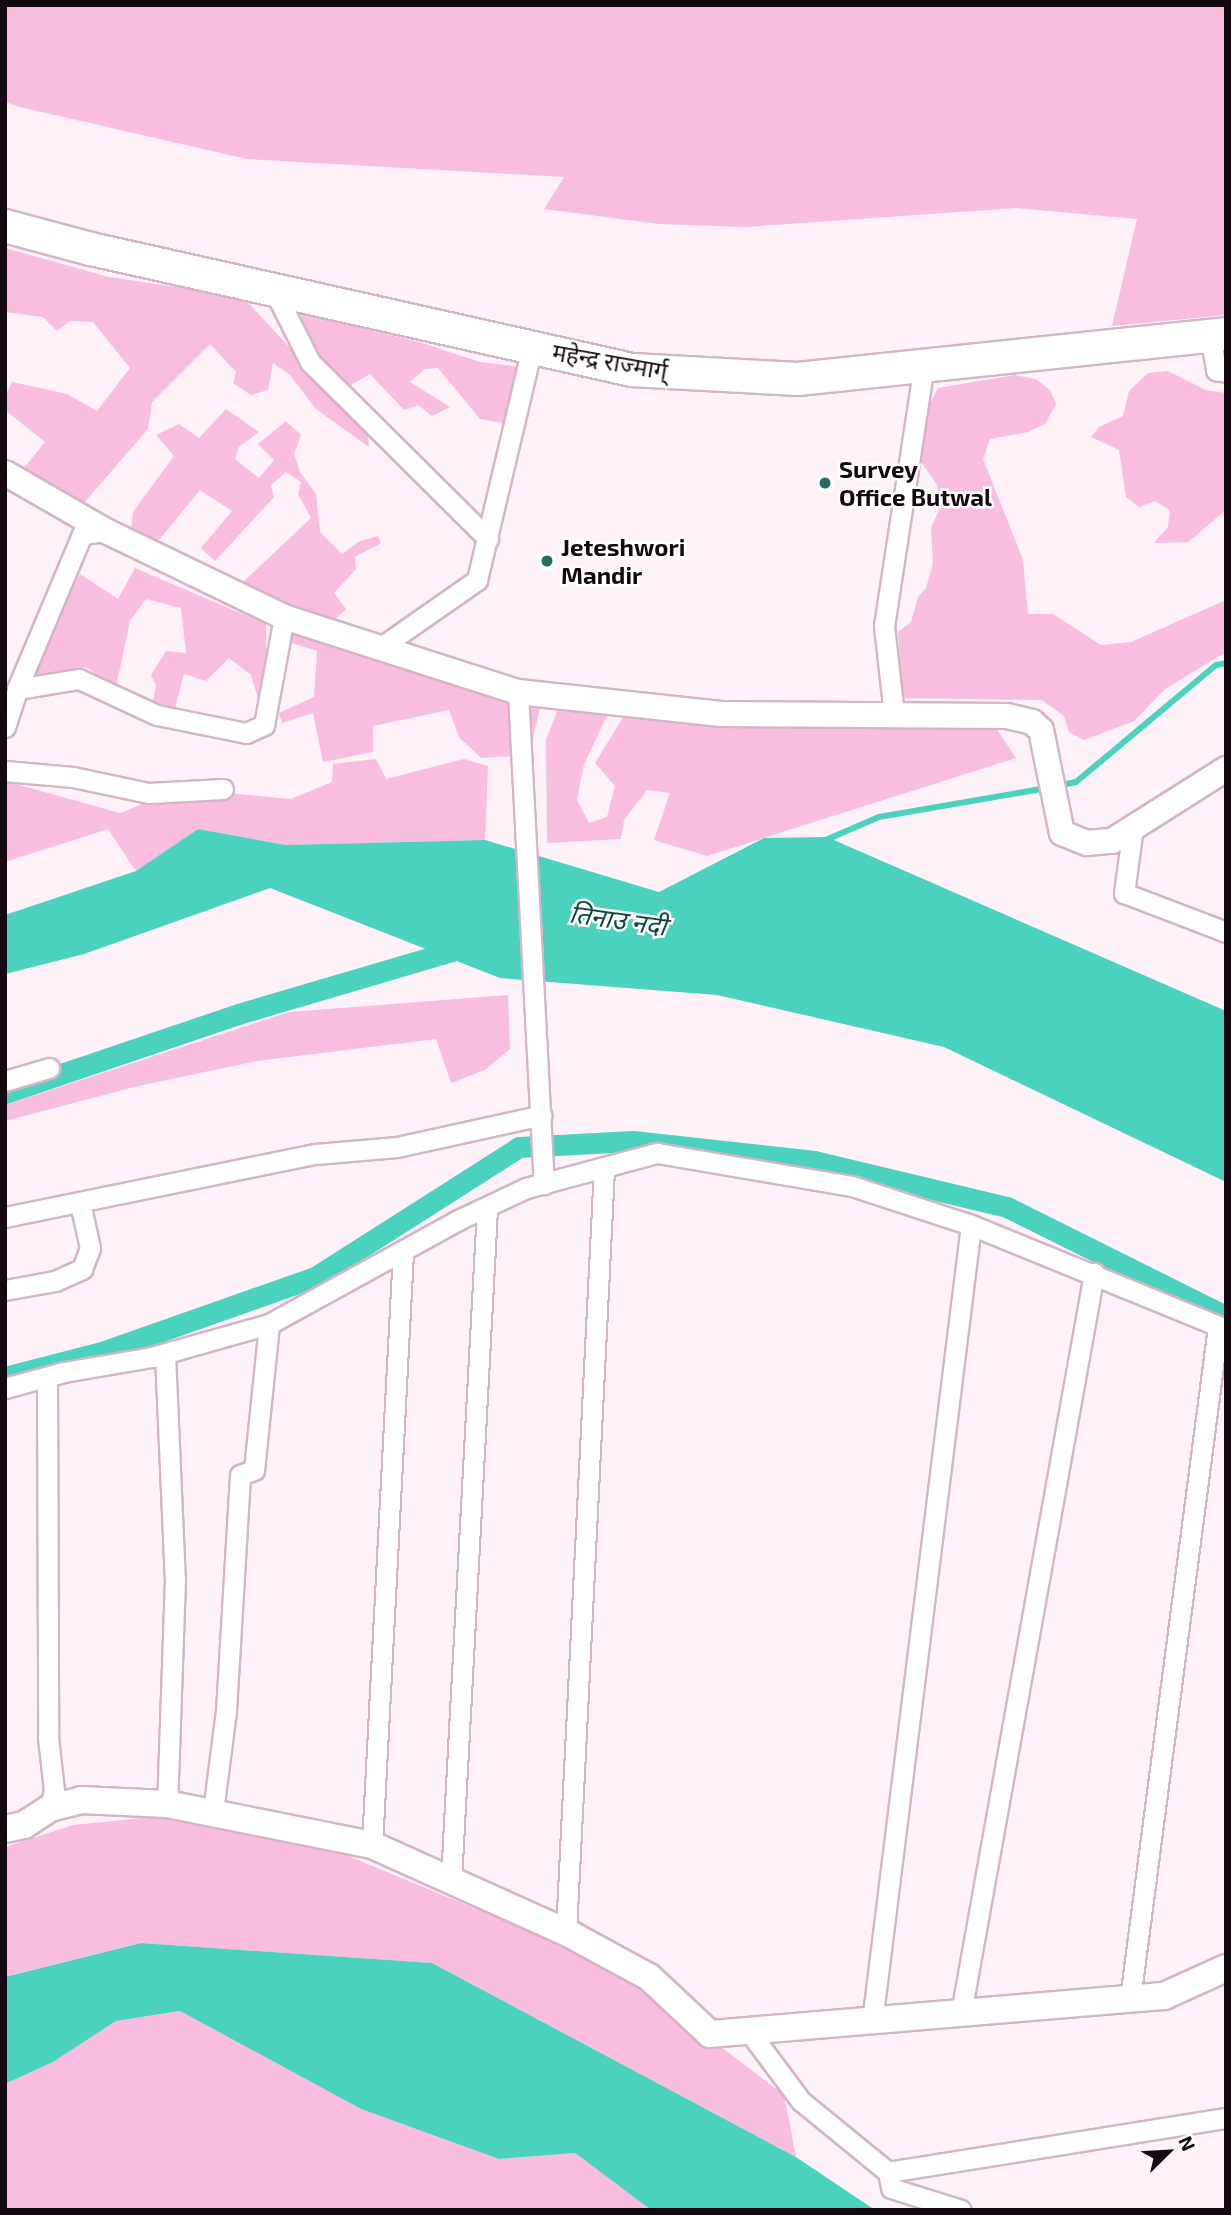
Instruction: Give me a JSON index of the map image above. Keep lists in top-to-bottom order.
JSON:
{
  "streets": {
    "highway": ["महेन्द्र राज्मार्ग्"]
  },
  "water": ["तिनाउ नदी"],
  "places": ["Survey Office Butwal", "Jeteshwori Mandir"],
  "north": "top right"
}
